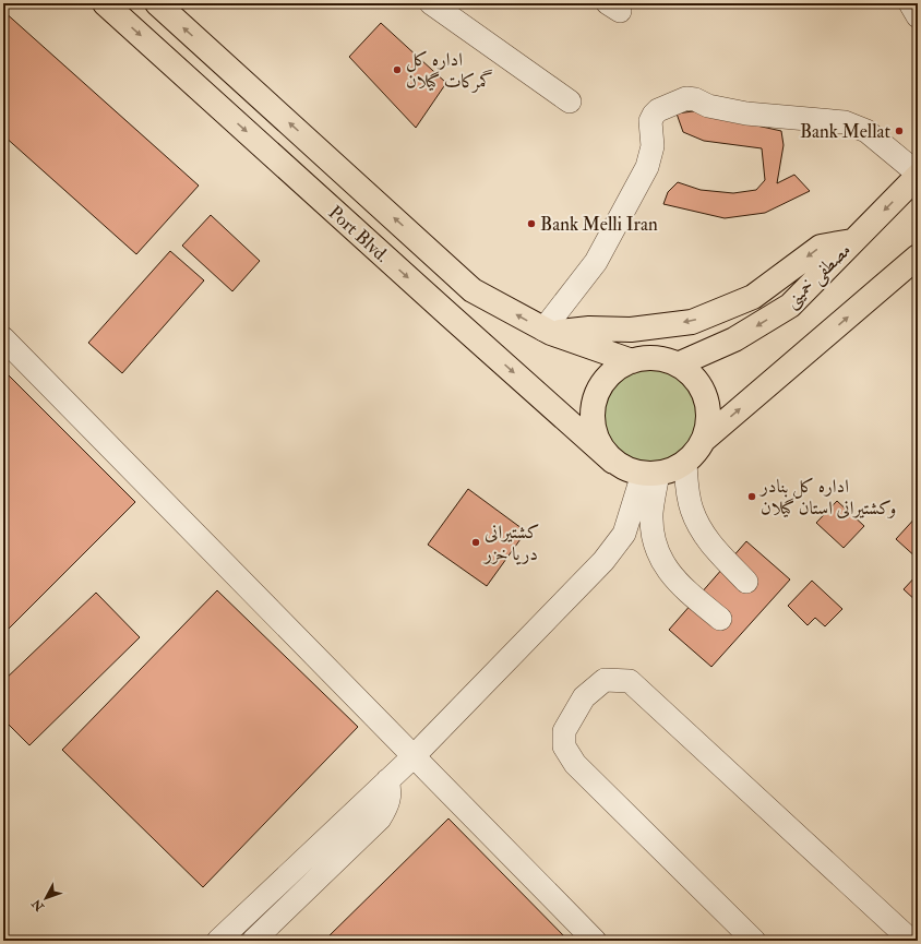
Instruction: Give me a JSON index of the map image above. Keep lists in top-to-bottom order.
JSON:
{
  "streets": {
    "main road": ["Port Blvd.", "مصطفی خمینی"]
  },
  "crossings": [
    ["Port Blvd.", "مصطفی خمینی"]
  ],
  "places": [
    "اداره کل گمرکات گیلان",
    "Bank Mellat",
    "Bank Melli Iran",
    "اداره کل بنادر وکشتیرانی استان گیلان",
    "کشتیرانی دریا خزر"
  ],
  "north": "bottom left"
}
